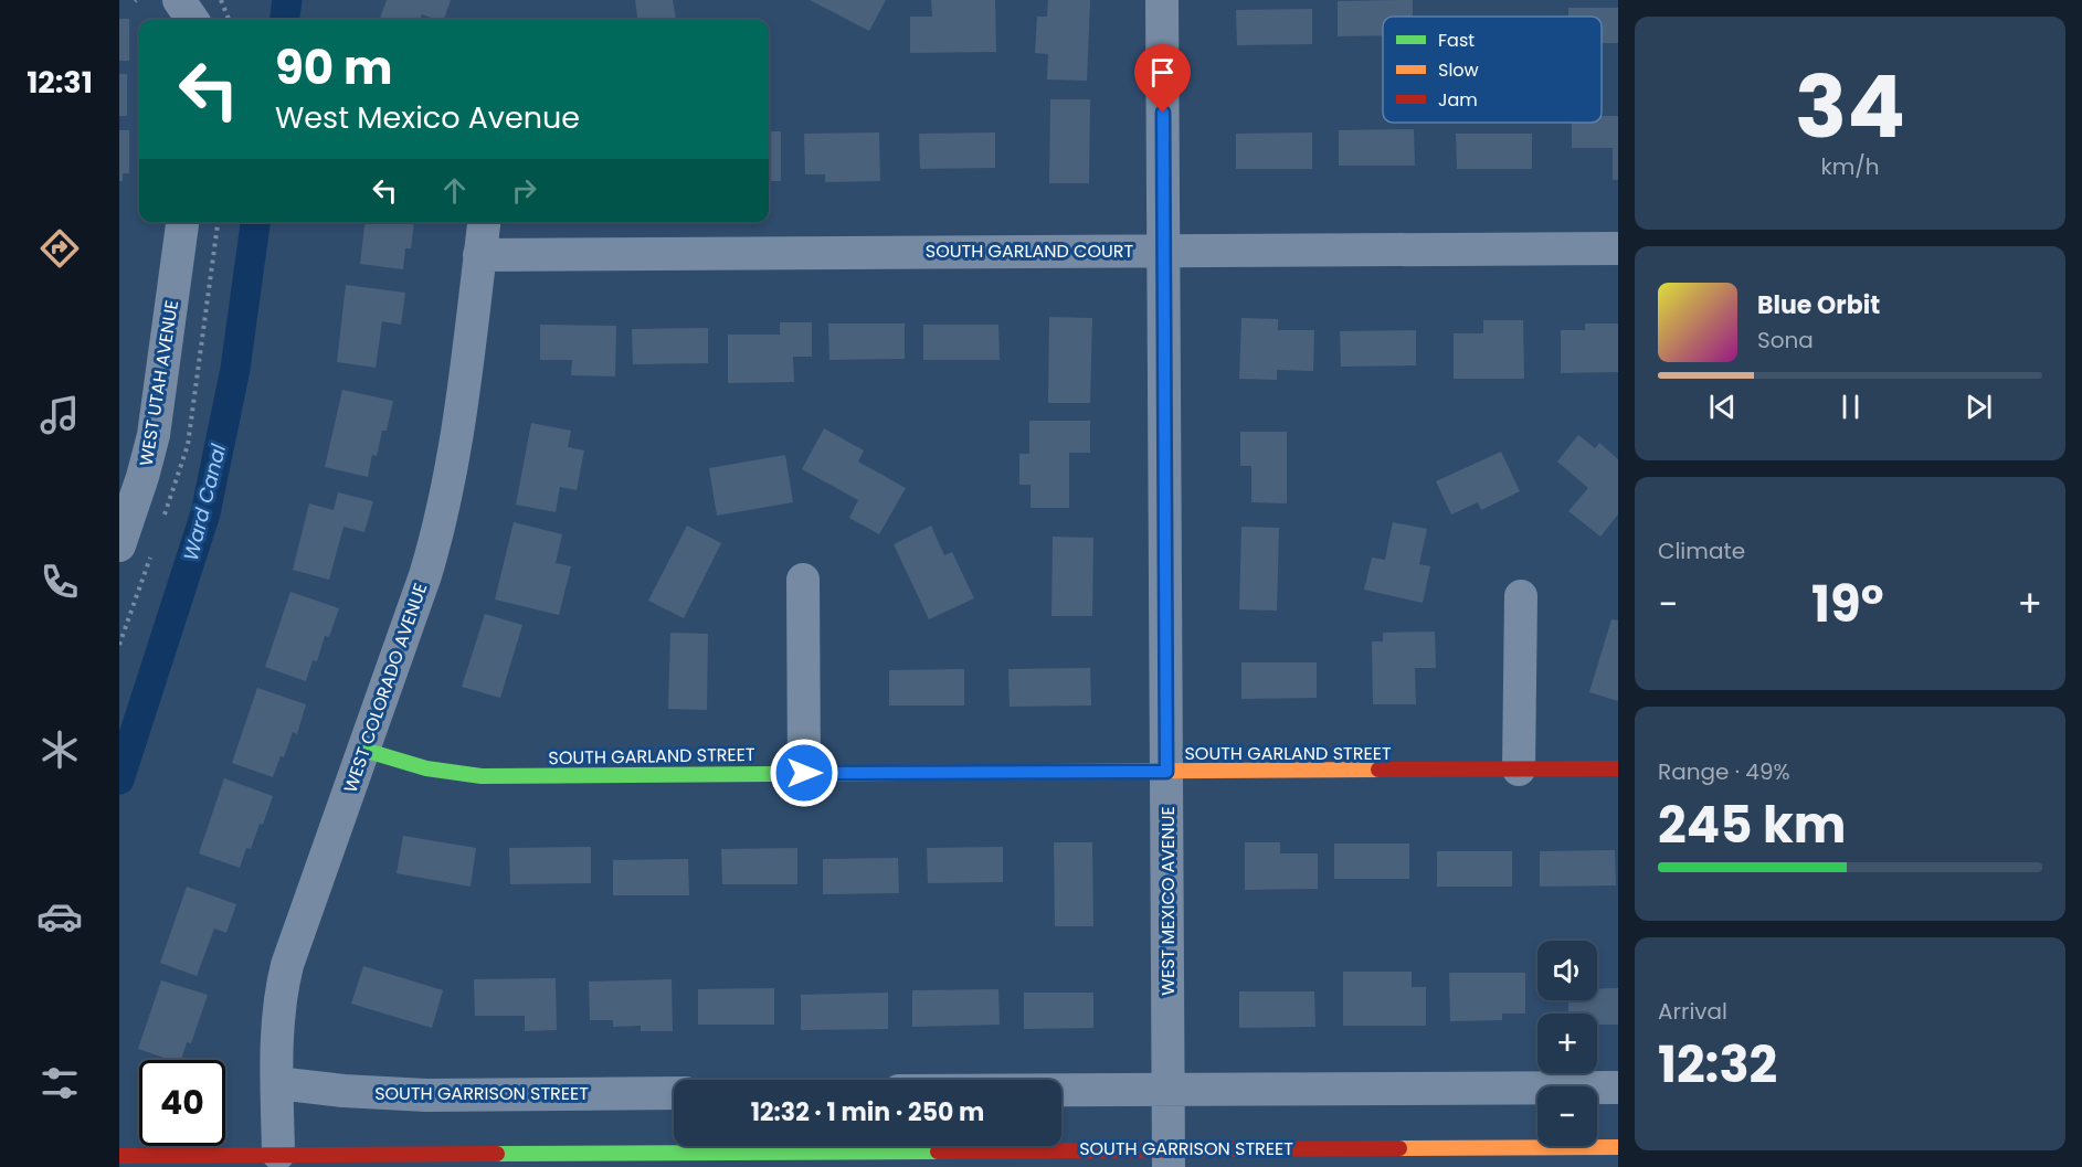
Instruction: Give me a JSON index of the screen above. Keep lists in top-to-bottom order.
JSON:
{
  "streets": {
    "main road": ["SOUTH GARLAND STREET", "SOUTH GARRISON STREET"],
    "street": [
      "SOUTH GARLAND COURT",
      "WEST UTAH AVENUE",
      "WEST COLORADO AVENUE",
      "WEST MEXICO AVENUE"
    ]
  },
  "crossings": [
    ["SOUTH GARLAND COURT", "WEST COLORADO AVENUE"],
    ["SOUTH GARLAND COURT", "WEST MEXICO AVENUE"],
    ["WEST COLORADO AVENUE", "SOUTH GARLAND STREET"],
    ["WEST COLORADO AVENUE", "SOUTH GARRISON STREET"],
    ["SOUTH GARLAND STREET", "WEST MEXICO AVENUE"],
    ["WEST MEXICO AVENUE", "SOUTH GARRISON STREET"]
  ],
  "water": ["Ward Canal"],
  "legend": ["Fast", "Slow", "Jam"],
  "page": {
    "tabs": "12:31",
    "tile": [
      ["34", "km/h"],
      "Climate",
      ["Range · 49%", "245 km"],
      ["Arrival", "12:32"]
    ],
    "turn": ["90 m", "West Mexico Avenue"],
    "song": ["Blue Orbit", "Sona"],
    "heat": ["−", "19°", "+"],
    "map_buttons": ["+", "−"],
    "limit": "40",
    "trip": "12:32 · 1 min · 250 m"
  }
}
